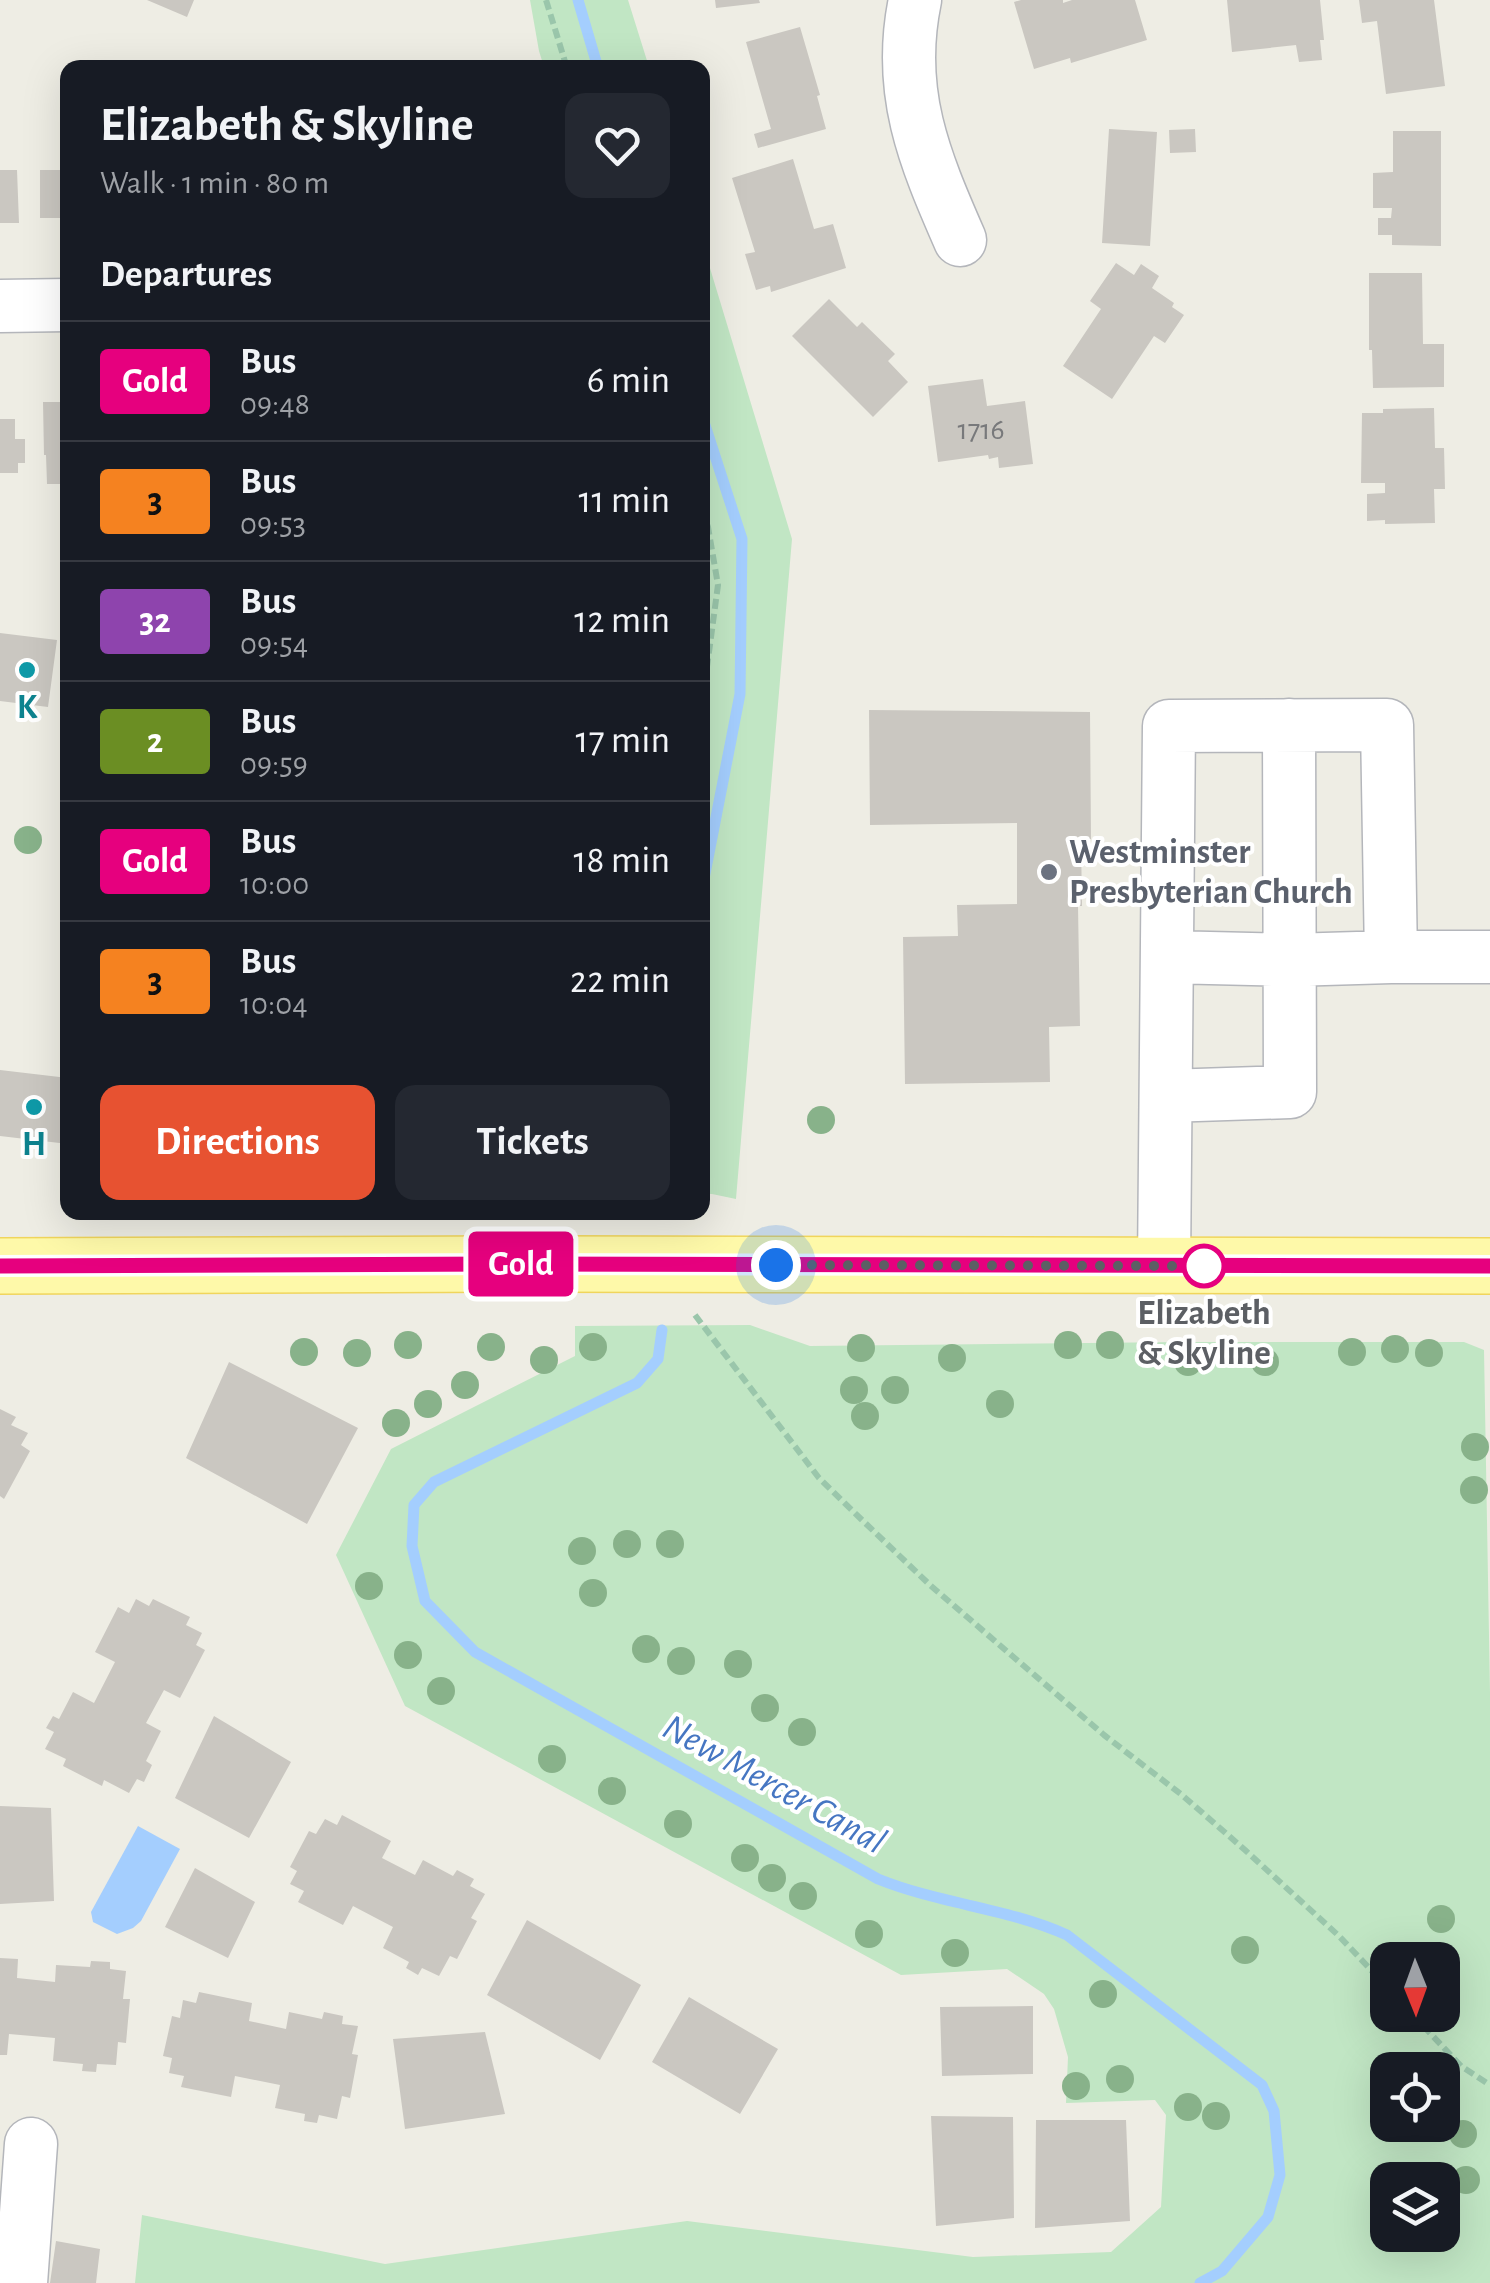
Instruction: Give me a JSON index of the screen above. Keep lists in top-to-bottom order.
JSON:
{
  "water": ["New Mercer Canal"],
  "places": [
    "K",
    "Westminster Presbyterian Church",
    "H",
    "Elizabeth & Skyline"
  ],
  "lines": ["bus line Gold"],
  "house_numbers": ["1716"],
  "north": "bottom",
  "page": {
    "on_map": "Gold",
    "heading": [
      ["Elizabeth & Skyline", "Walk · 1 min · 80 m"],
      "Departures"
    ],
    "list": [
      {
        "mark": "Gold",
        "name": "Bus",
        "note": "09:48",
        "value": "6 min"
      },
      {
        "mark": "3",
        "name": "Bus",
        "note": "09:53",
        "value": "11 min"
      },
      {
        "mark": "32",
        "name": "Bus",
        "note": "09:54",
        "value": "12 min"
      },
      {
        "mark": "2",
        "name": "Bus",
        "note": "09:59",
        "value": "17 min"
      },
      {
        "mark": "Gold",
        "name": "Bus",
        "note": "10:00",
        "value": "18 min"
      },
      {
        "mark": "3",
        "name": "Bus",
        "note": "10:04",
        "value": "22 min"
      }
    ],
    "buttons": ["Directions", "Tickets"]
  }
}
